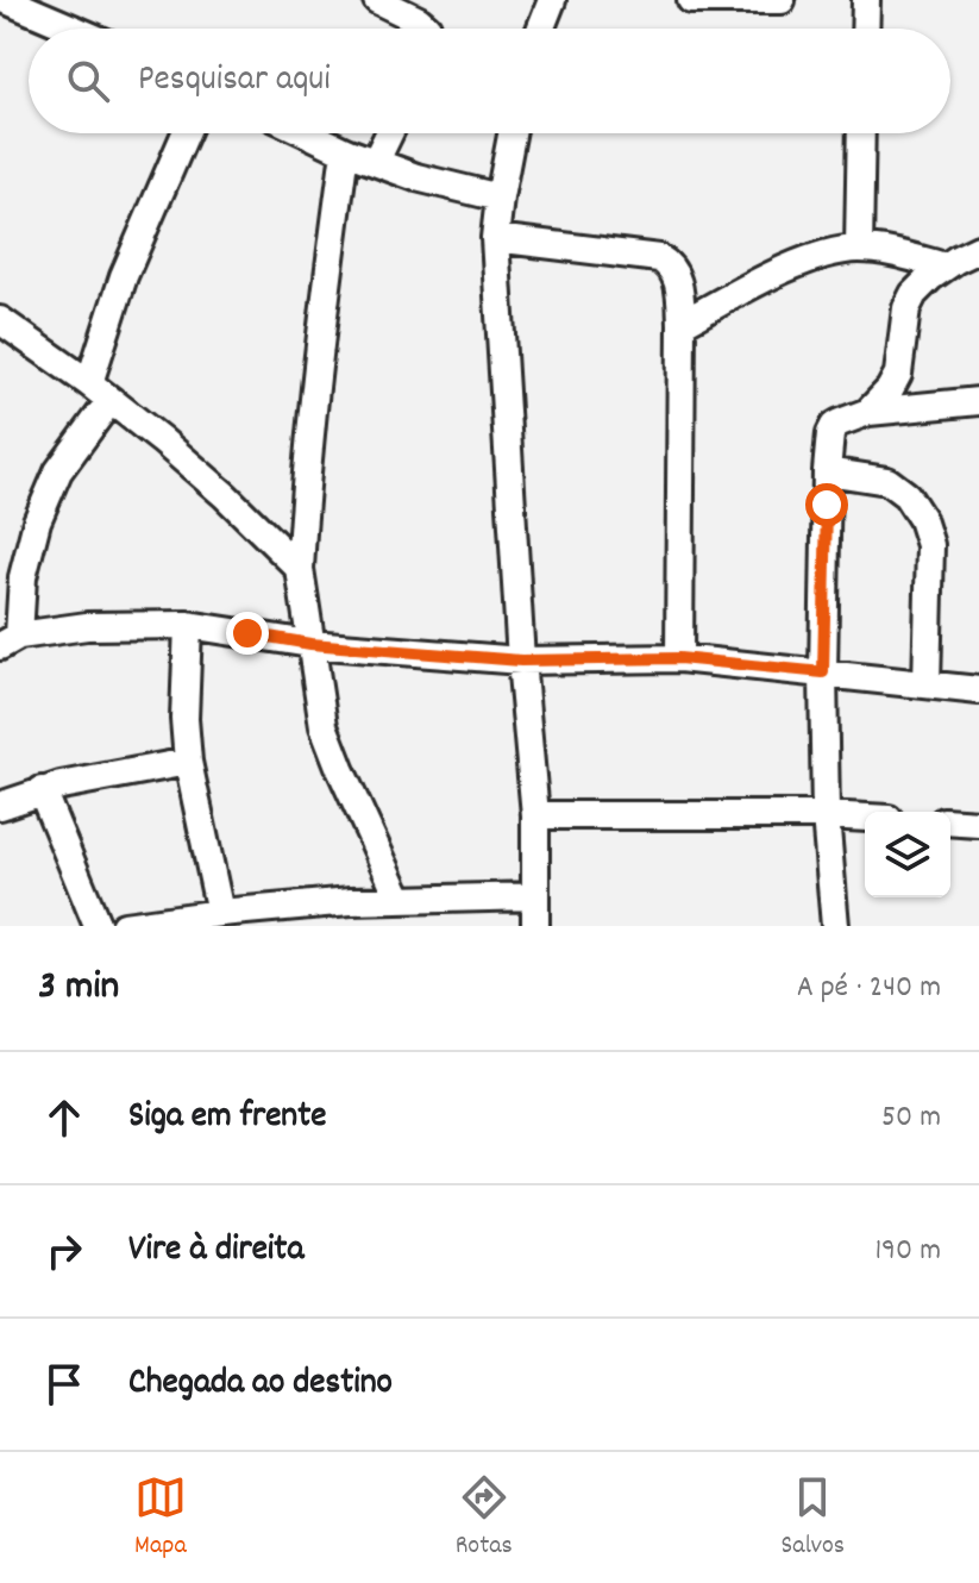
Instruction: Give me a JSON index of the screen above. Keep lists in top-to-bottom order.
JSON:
{
  "page": {
    "search": "Pesquisar aqui",
    "heading": ["3 min", "A pé · 240 m"],
    "list": [
      ["Siga em frente", "50 m"],
      ["Vire à direita", "190 m"],
      "Chegada ao destino"
    ],
    "nav": ["Mapa", "Rotas", "Salvos"]
  }
}
